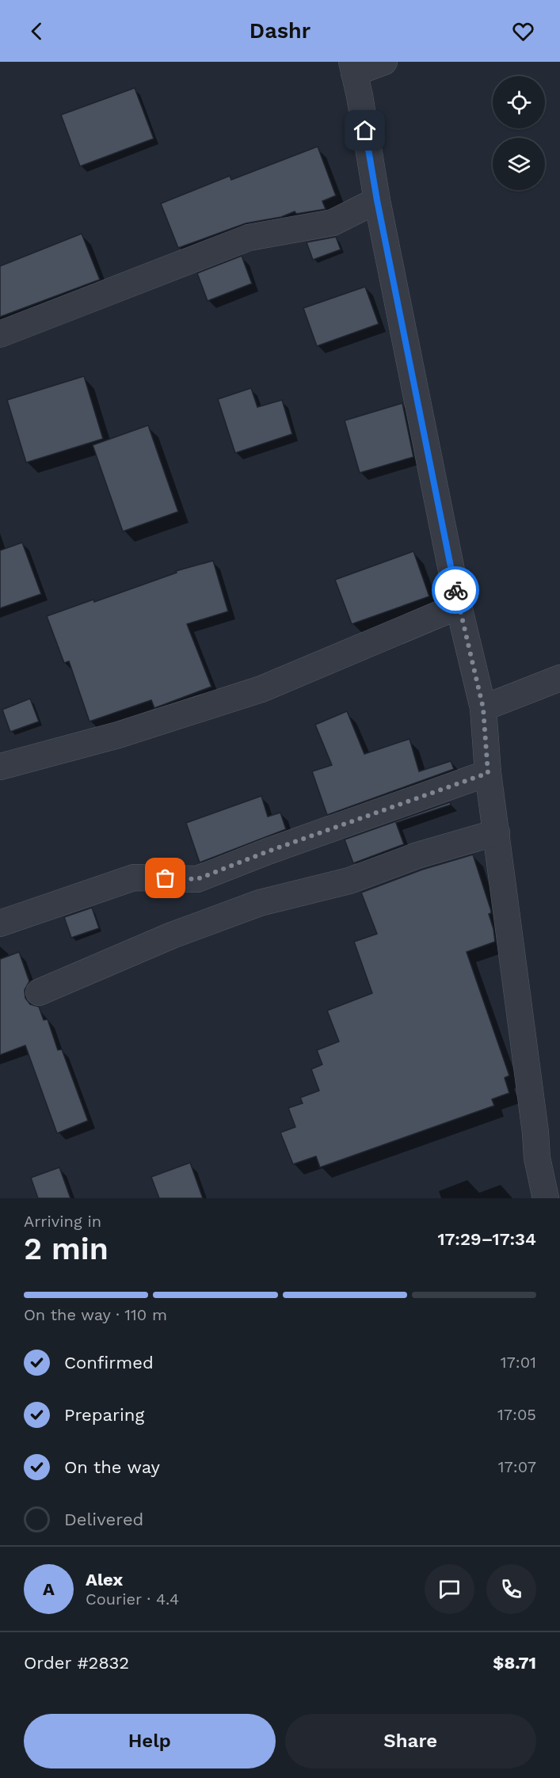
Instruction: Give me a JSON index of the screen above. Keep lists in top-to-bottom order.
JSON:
{
  "page": {
    "header": "Dashr",
    "heading": ["2 min", "Arriving in", "17:29–17:34"],
    "panel": [
      "Alex",
      "Courier · 4.4",
      "Order #2832",
      "$8.71"
    ],
    "bar": "On the way · 110 m",
    "list": [
      ["Confirmed", "17:01"],
      ["Preparing", "17:05"],
      ["On the way", "17:07"],
      "Delivered"
    ],
    "round": "A",
    "buttons": ["Help", "Share"]
  }
}
